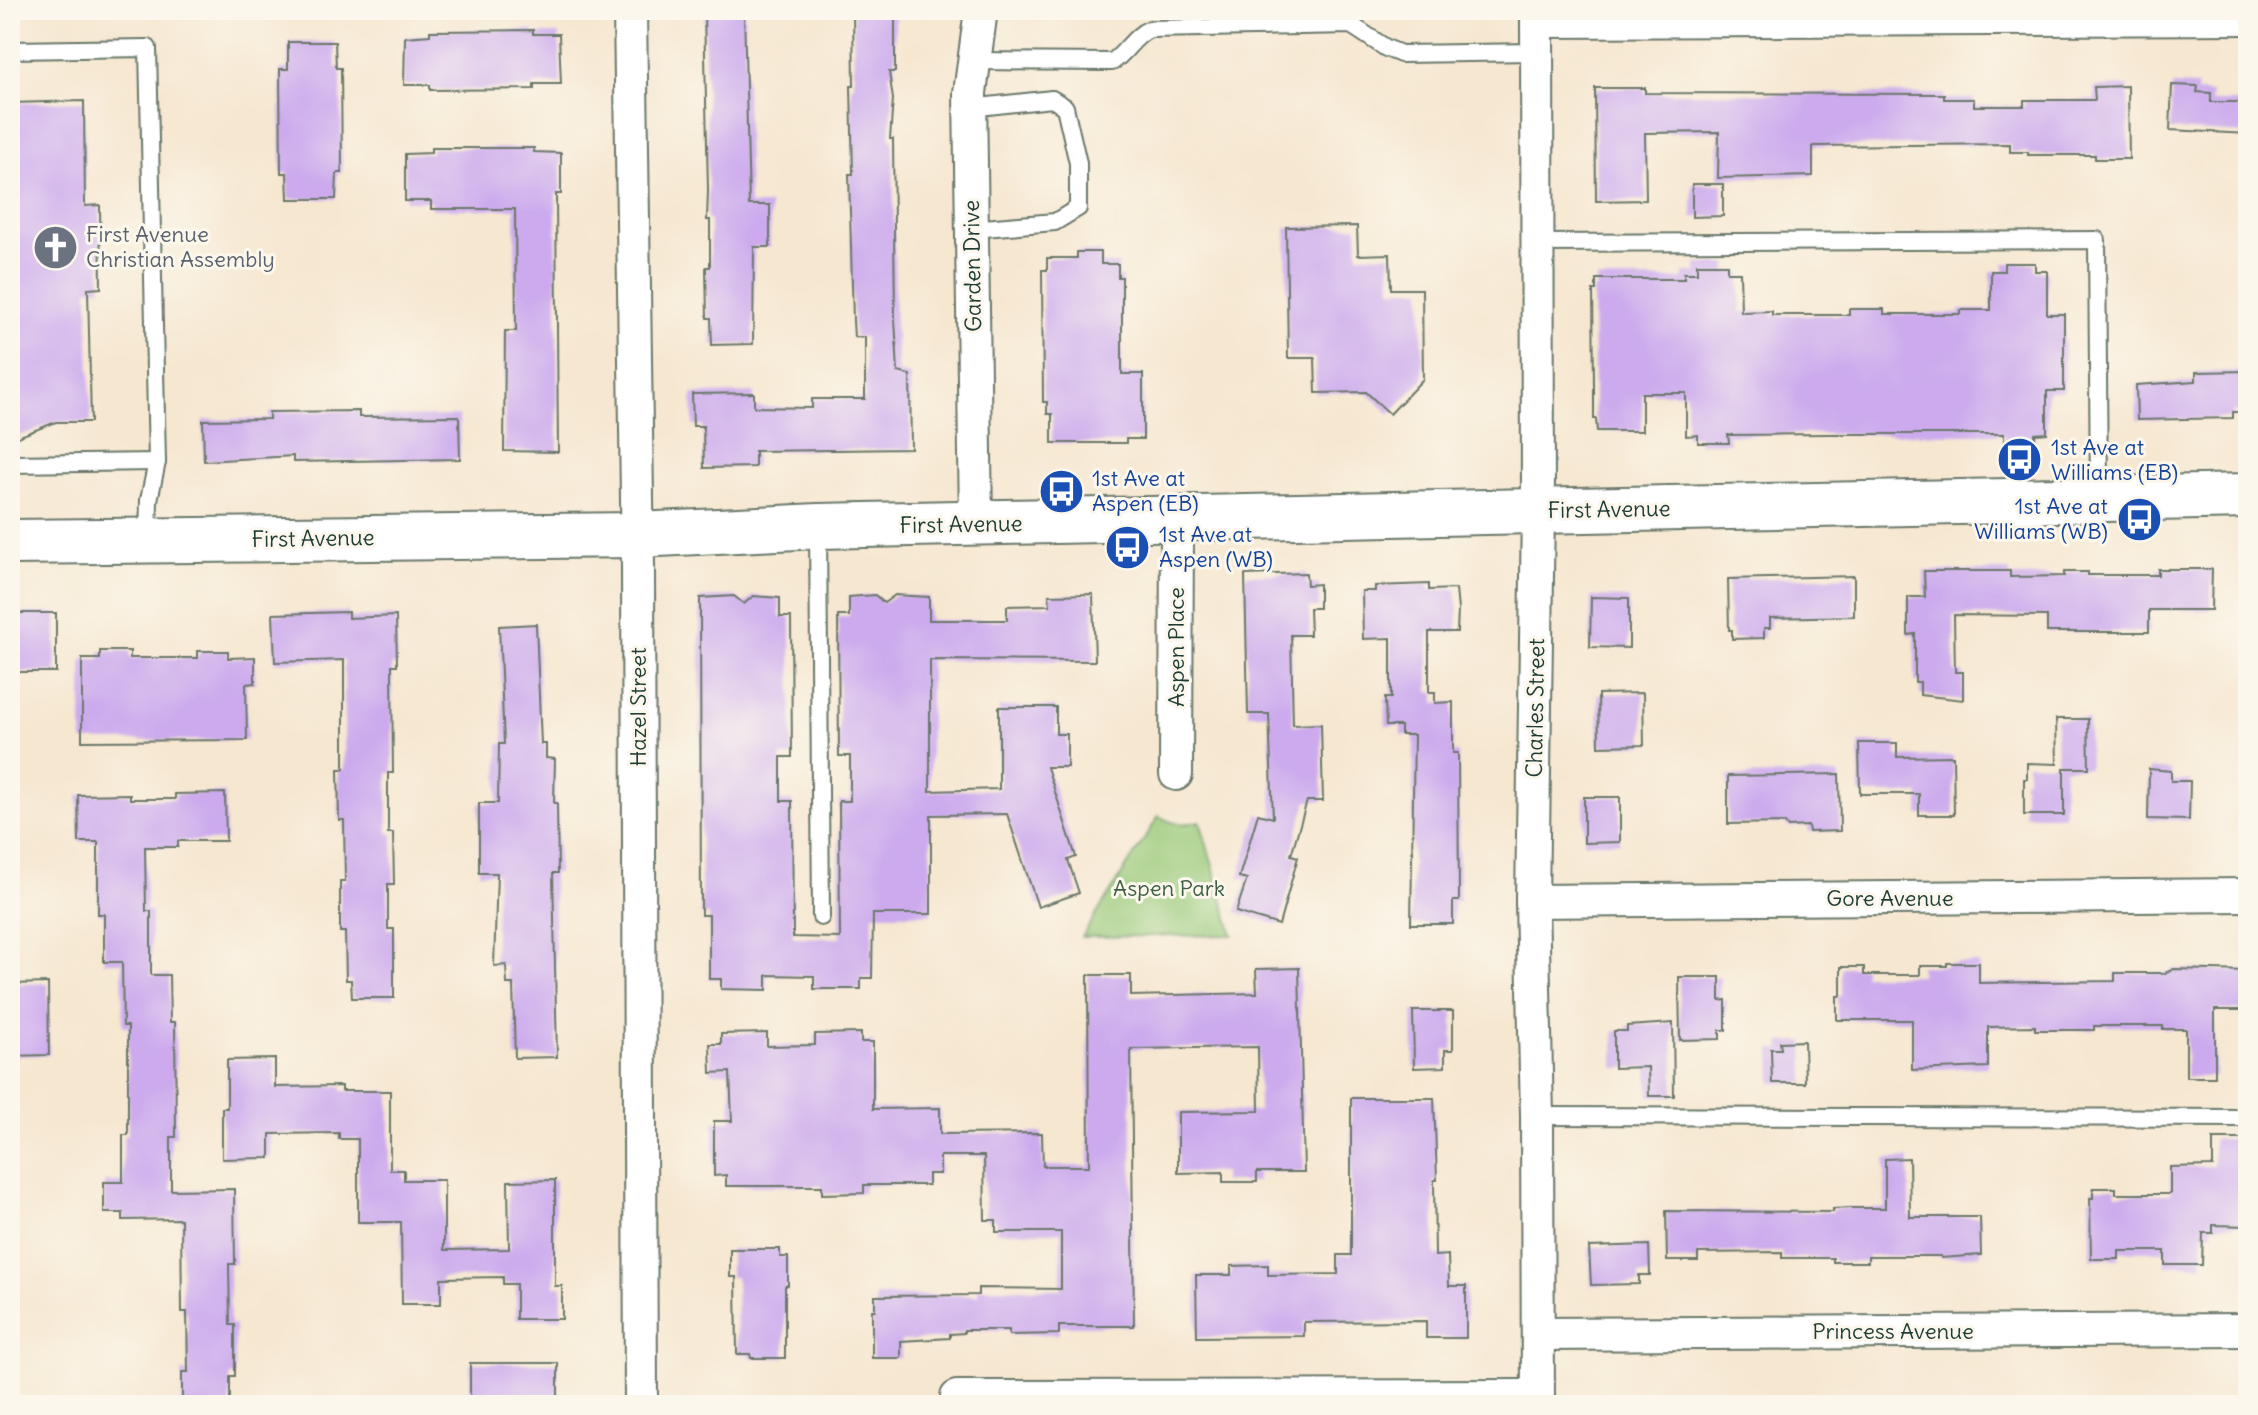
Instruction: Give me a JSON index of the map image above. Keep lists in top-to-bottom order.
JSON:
{
  "streets": {
    "street": [
      "Garden Drive",
      "First Avenue",
      "Aspen Place",
      "Hazel Street",
      "Charles Street",
      "Gore Avenue",
      "Princess Avenue"
    ]
  },
  "crossings": [
    ["Garden Drive", "First Avenue"],
    ["First Avenue", "Aspen Place"],
    ["First Avenue", "Hazel Street"],
    ["First Avenue", "Charles Street"],
    ["Charles Street", "Gore Avenue"],
    ["Charles Street", "Princess Avenue"]
  ],
  "parks": ["Aspen Park"],
  "places": {
    "church": ["First Avenue Christian Assembly"],
    "bus stop": [
      "1st Ave at Williams (EB)",
      "1st Ave at Aspen (EB)",
      "1st Ave at Williams (WB)",
      "1st Ave at Aspen (WB)"
    ]
  }
}
